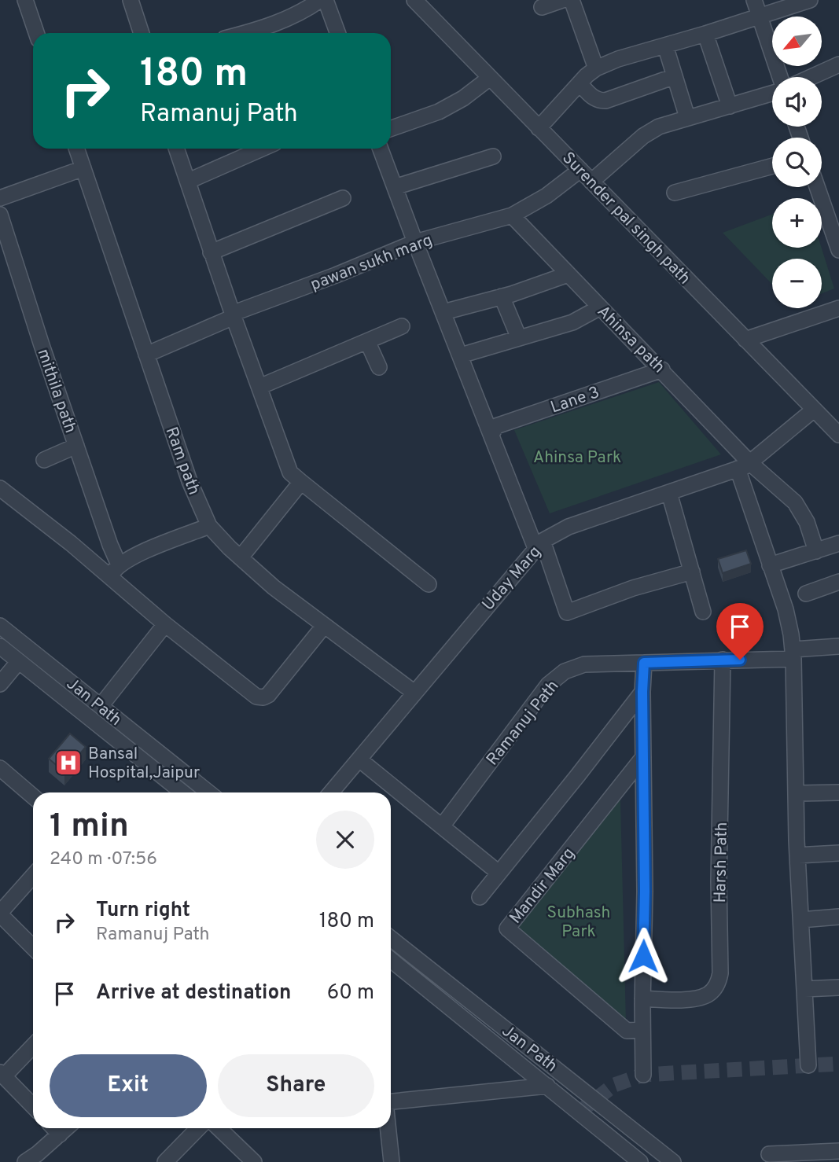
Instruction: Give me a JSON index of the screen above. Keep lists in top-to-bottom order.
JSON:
{
  "streets": {
    "street": [
      "Surender pal singh path",
      "pawan sukh marg",
      "Ahinsa path",
      "mithila path",
      "Lane 3",
      "Ram path",
      "Uday Marg",
      "Jan Path",
      "Ramanuj Path",
      "Harsh Path",
      "Mandir Marg"
    ]
  },
  "crossings": [
    ["Surender pal singh path", "pawan sukh marg"],
    ["Surender pal singh path", "Uday Marg"],
    ["pawan sukh marg", "Ahinsa path"],
    ["pawan sukh marg", "Ram path"],
    ["Ahinsa path", "Lane 3"],
    ["Ahinsa path", "Uday Marg"],
    ["Ram path", "Uday Marg"],
    ["Ramanuj Path", "Harsh Path"]
  ],
  "parks": ["Ahinsa Park", "Subhash Park"],
  "places": {
    "hospital": ["Bansal Hospital,Jaipur"]
  },
  "north": "bottom left",
  "page": {
    "map_buttons": ["+", "−"],
    "turn": ["180 m", "Ramanuj Path"],
    "heading": ["1 min", "240 m · 07:56"],
    "list": [
      {
        "name": "Turn right",
        "note": "Ramanuj Path",
        "value": "180 m"
      },
      {
        "name": "Arrive at destination",
        "value": "60 m"
      }
    ],
    "buttons": ["Exit", "Share"]
  }
}
